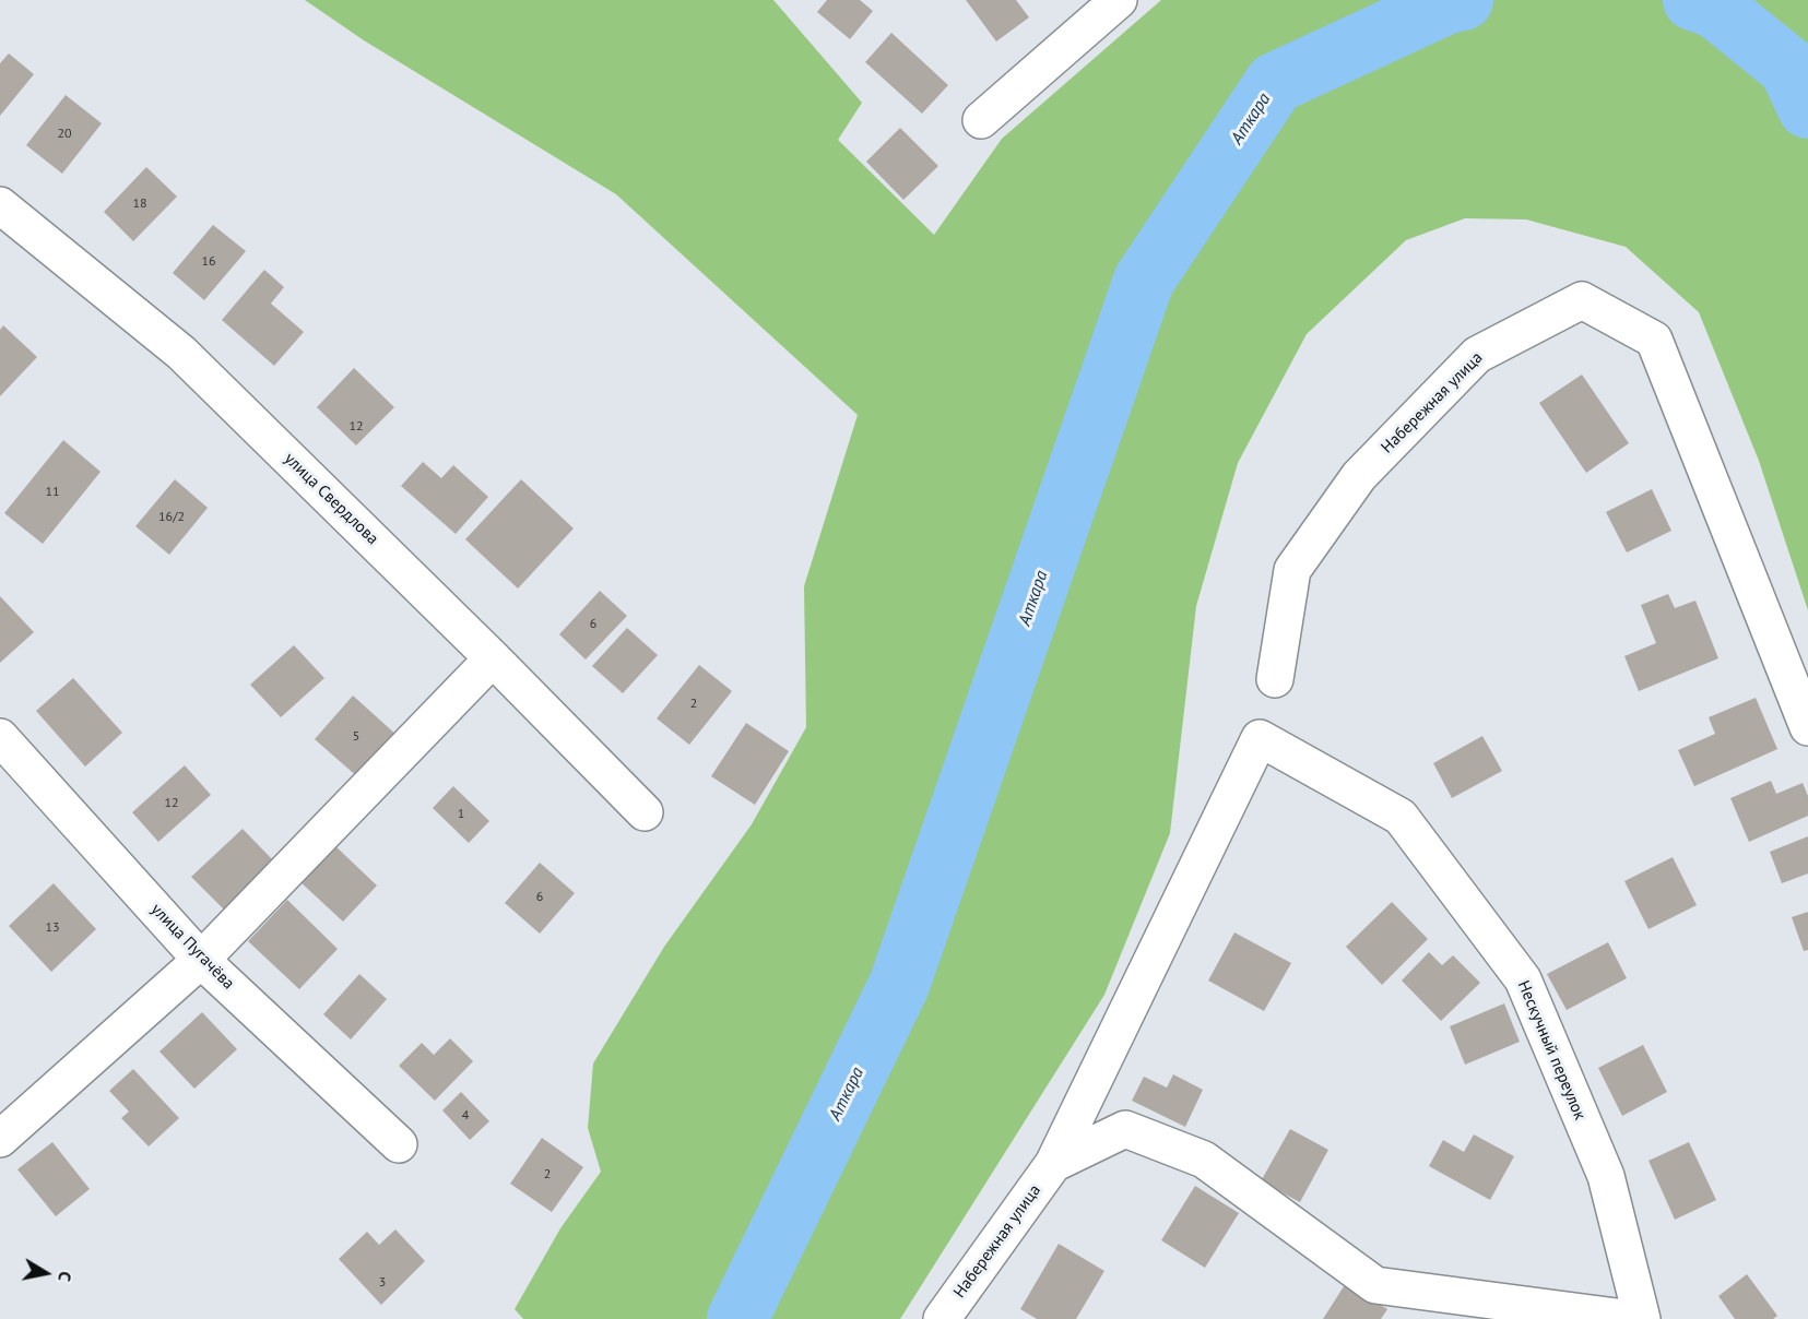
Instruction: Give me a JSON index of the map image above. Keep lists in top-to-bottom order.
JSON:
{
  "streets": {
    "street": [
      "Набережная улица",
      "улица Свердлова",
      "улица Пугачёва",
      "Нескучный переулок"
    ]
  },
  "crossings": [
    ["Набережная улица", "Нескучный переулок"]
  ],
  "water": ["Аткара"],
  "house_numbers": [
    "20",
    "18",
    "16",
    "12",
    "11",
    "16/2",
    "6",
    "2",
    "5",
    "12",
    "1",
    "6",
    "13",
    "4",
    "2",
    "3"
  ],
  "north": "right"
}
